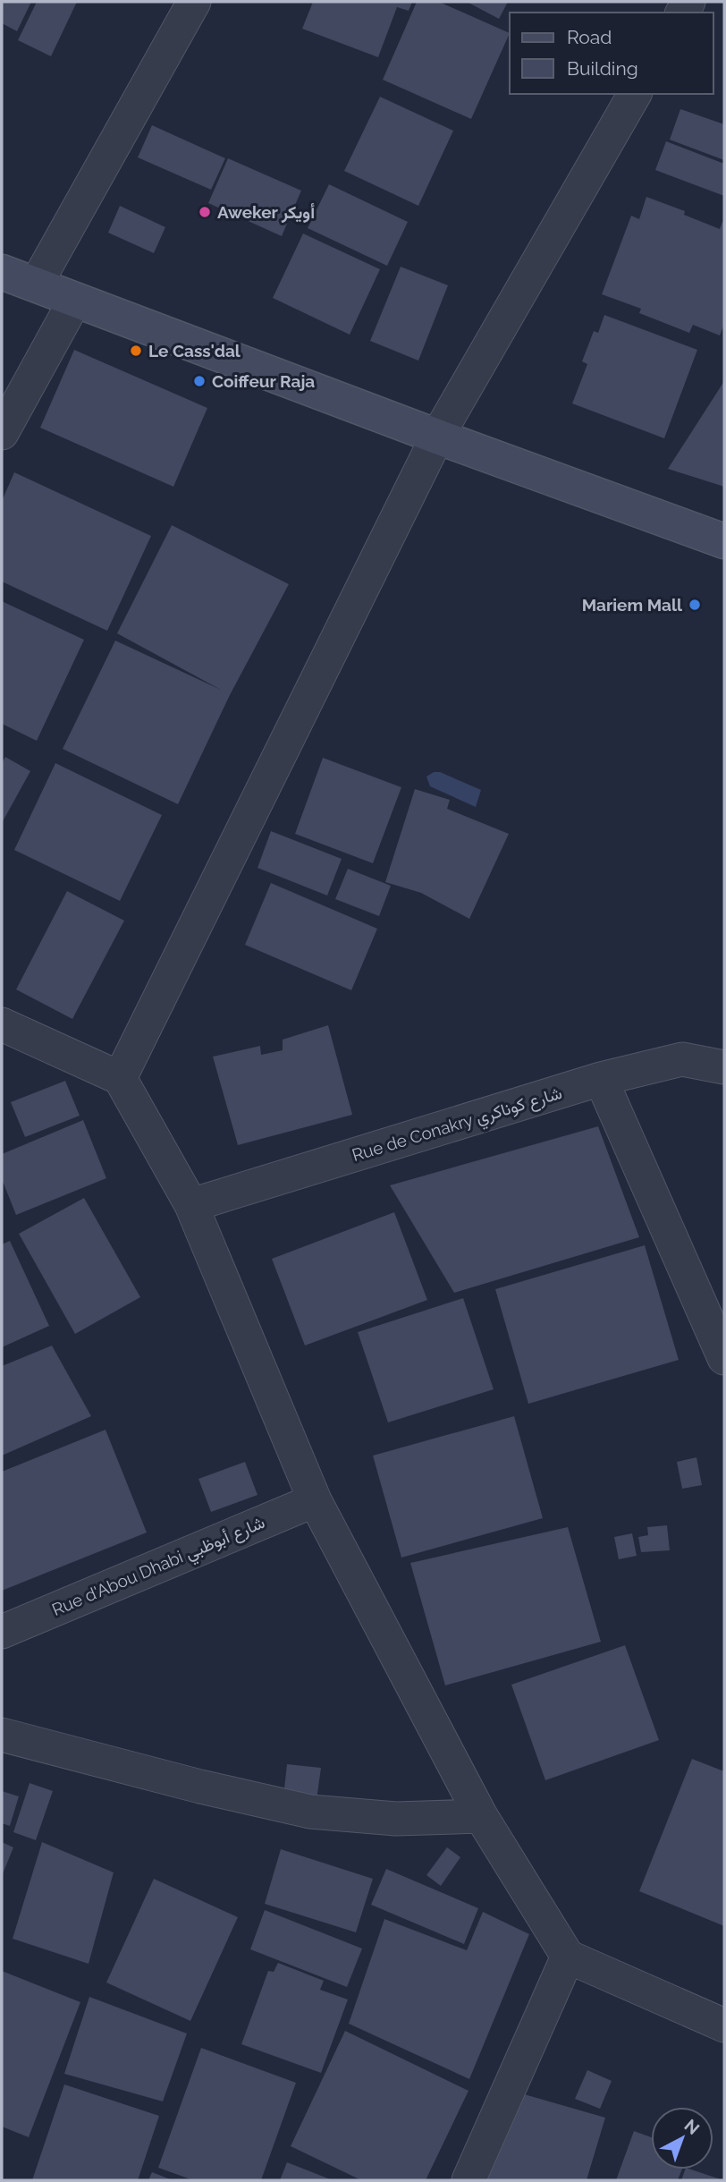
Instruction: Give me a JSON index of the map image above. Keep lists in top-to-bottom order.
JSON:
{
  "streets": {
    "street": ["Rue de Conakry شارع كوناكري", "Rue d'Abou Dhabi شارع أبوظبي"]
  },
  "places": [
    "Aweker أويكر",
    "Le Cass'dal",
    "Coiffeur Raja",
    "Mariem Mall"
  ],
  "legend": ["Road", "Building"],
  "north": "top right"
}
